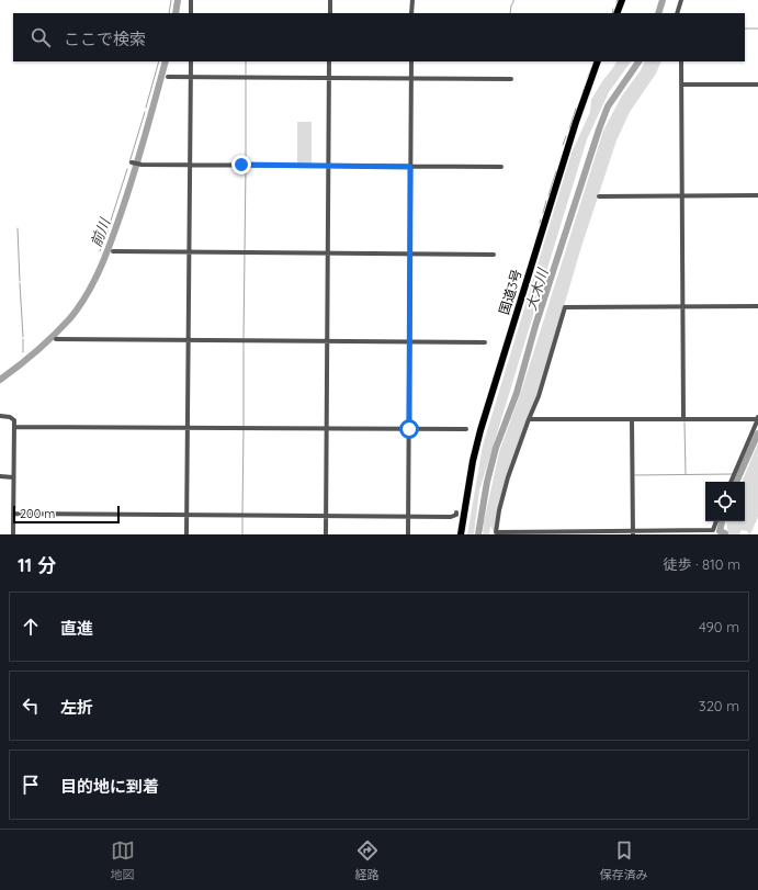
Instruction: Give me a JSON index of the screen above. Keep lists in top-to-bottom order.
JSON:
{
  "streets": {
    "highway": ["国道3号"]
  },
  "water": ["前川", "大木川"],
  "scale_bar": "200 m",
  "page": {
    "search": "ここで検索",
    "scale": "200 m",
    "heading": ["11 分", "徒歩 · 810 m"],
    "list": [
      ["直進", "490 m"],
      ["左折", "320 m"],
      "目的地に到着"
    ],
    "nav": ["地図", "経路", "保存済み"]
  }
}
